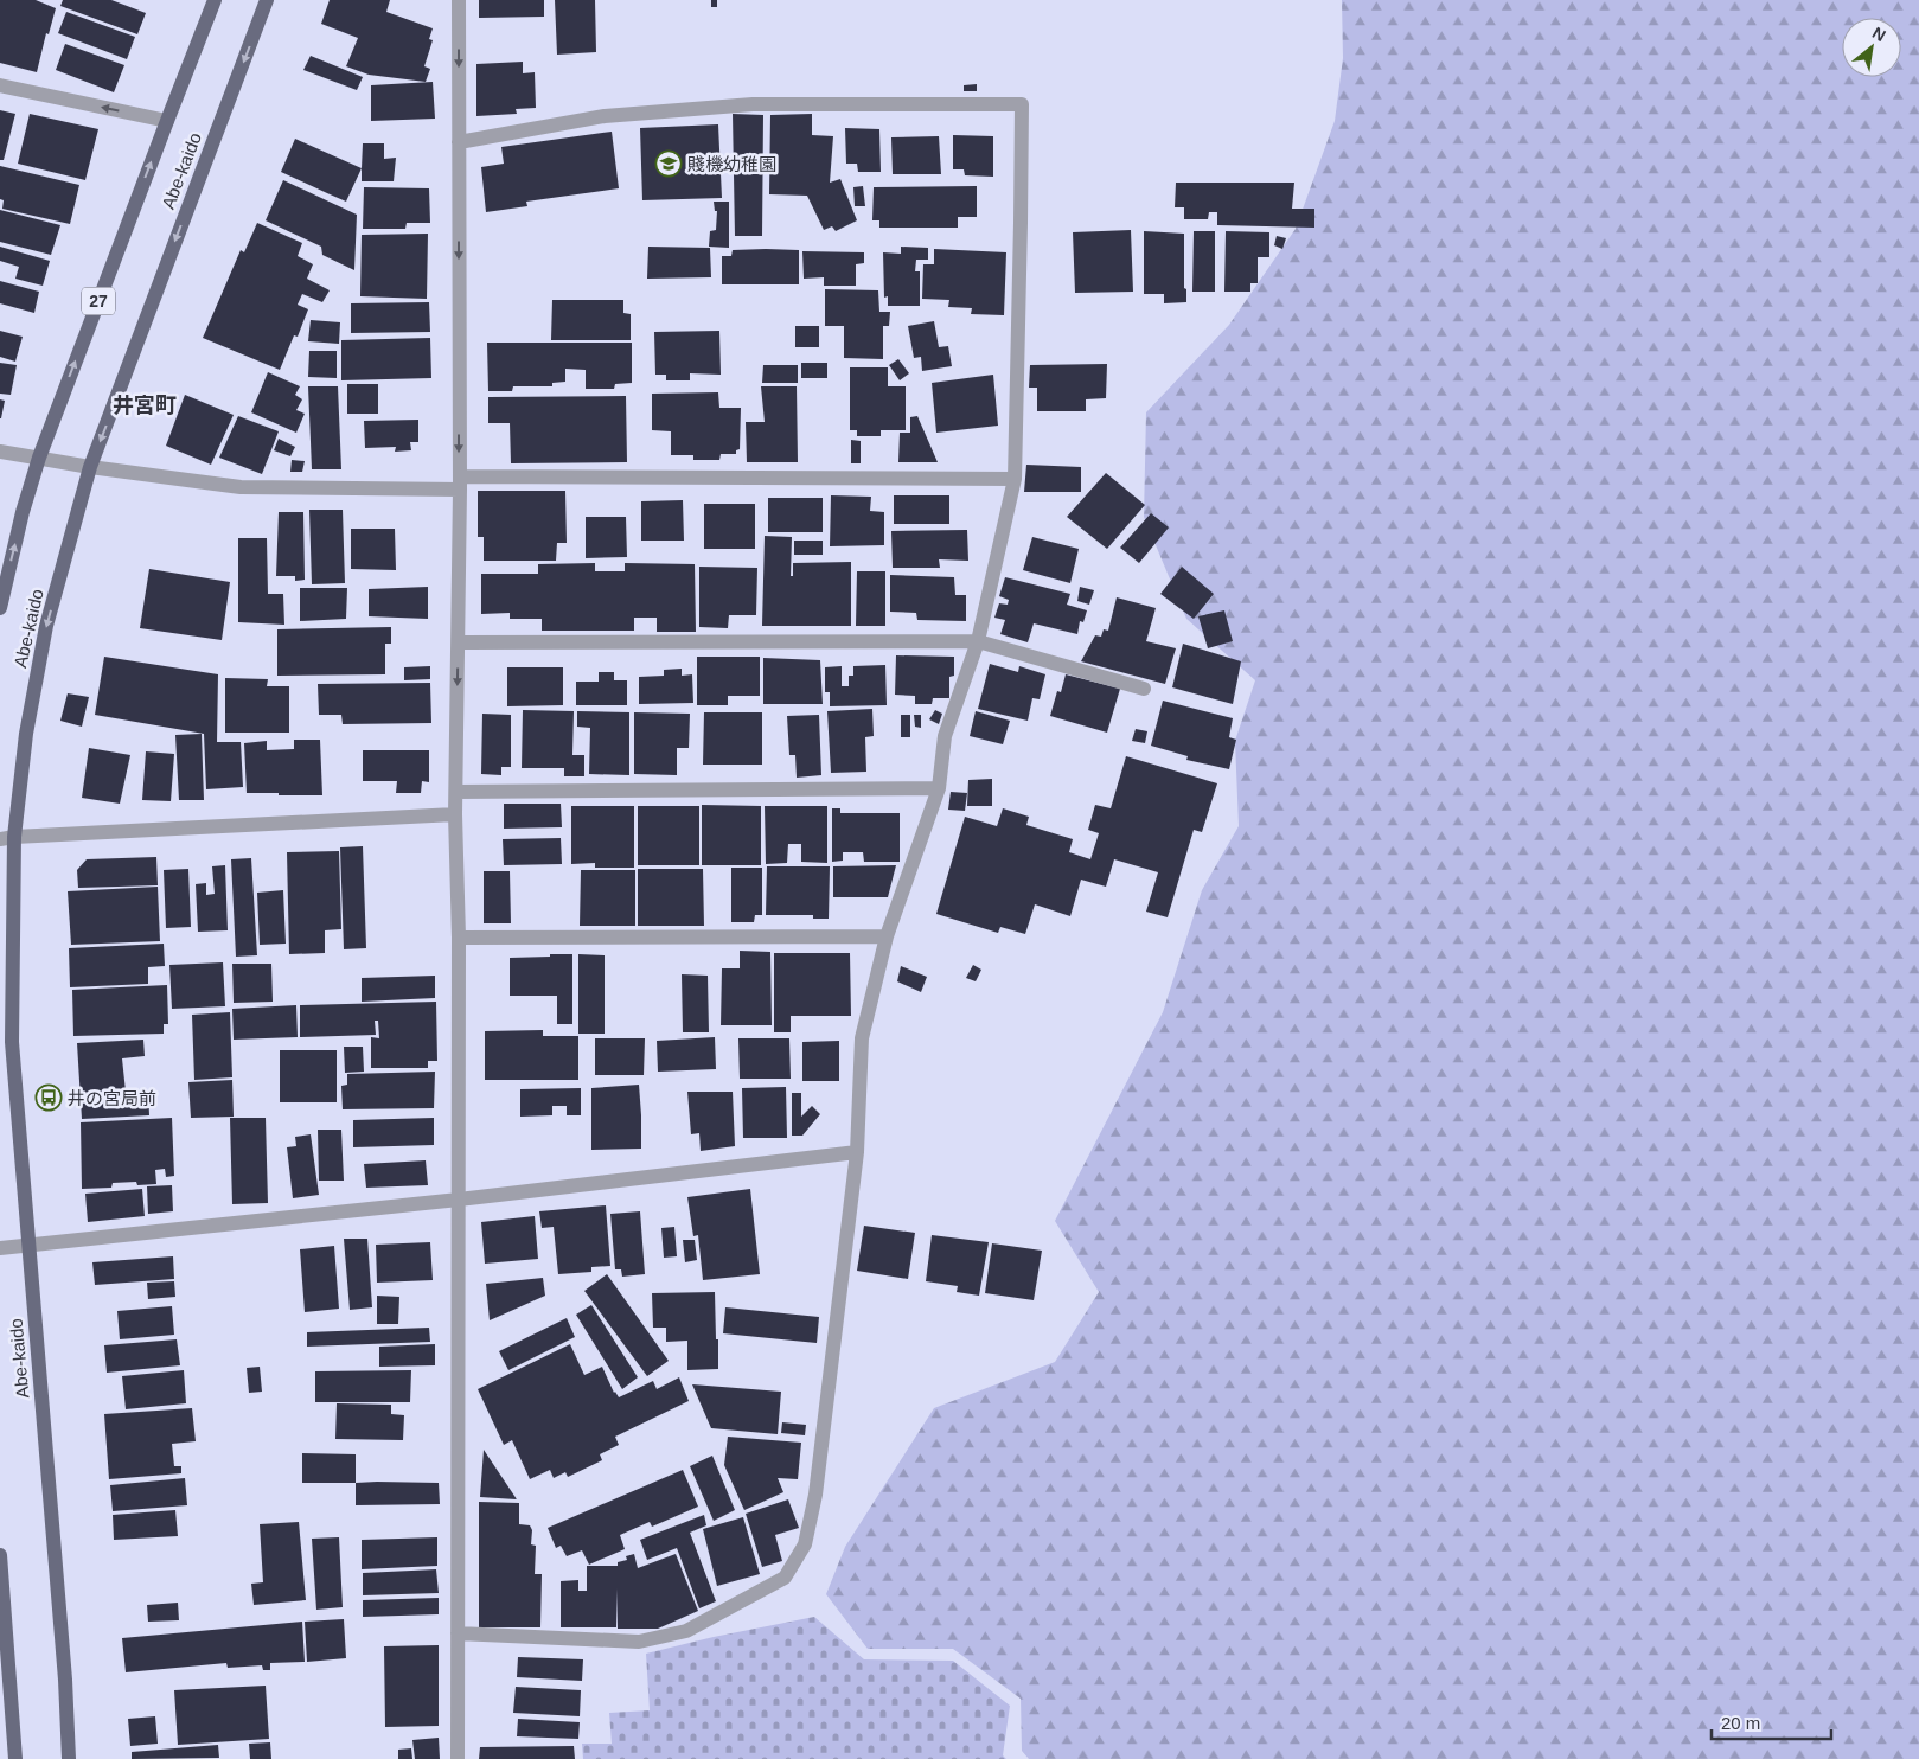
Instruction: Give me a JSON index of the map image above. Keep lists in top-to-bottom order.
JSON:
{
  "streets": {
    "main road": ["Abe-kaido", "27"]
  },
  "districts": ["井宮町"],
  "places": {
    "school or university": ["賤機幼稚園"],
    "bus stop": ["井の宮局前"]
  },
  "scale_bar": "20 m",
  "north": "top right"
}
